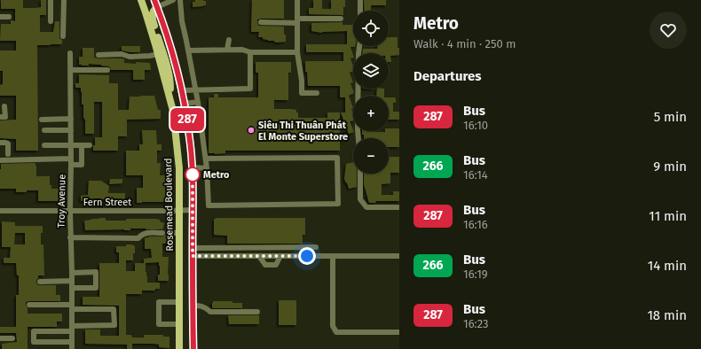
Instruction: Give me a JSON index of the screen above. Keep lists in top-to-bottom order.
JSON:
{
  "streets": {
    "main road": ["Rosemead Boulevard"],
    "street": ["Troy Avenue", "Fern Street"]
  },
  "crossings": [
    ["Troy Avenue", "Fern Street"],
    ["Fern Street", "Rosemead Boulevard"]
  ],
  "places": ["Siêu Thi Thuân Phát El Monte Superstore", "Metro"],
  "lines": ["bus line 287"],
  "page": {
    "on_map": "287",
    "heading": [
      ["Metro", "Walk · 4 min · 250 m"],
      "Departures"
    ],
    "map_buttons": ["+", "−"],
    "list": [
      {
        "mark": "287",
        "name": "Bus",
        "note": "16:10",
        "value": "5 min"
      },
      {
        "mark": "266",
        "name": "Bus",
        "note": "16:14",
        "value": "9 min"
      },
      {
        "mark": "287",
        "name": "Bus",
        "note": "16:16",
        "value": "11 min"
      },
      {
        "mark": "266",
        "name": "Bus",
        "note": "16:19",
        "value": "14 min"
      },
      {
        "mark": "287",
        "name": "Bus",
        "note": "16:23",
        "value": "18 min"
      }
    ]
  }
}
